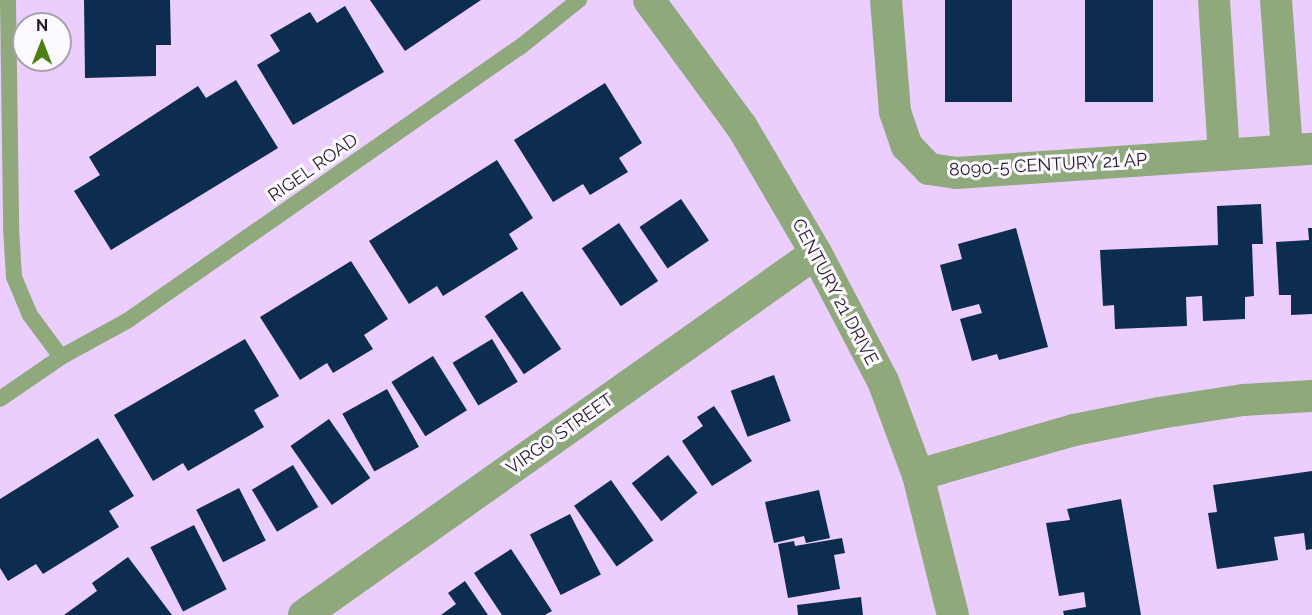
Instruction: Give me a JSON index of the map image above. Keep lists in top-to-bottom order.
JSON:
{
  "streets": {
    "street": ["8090-5 CENTURY 21 AP", "CENTURY 21 DRIVE", "VIRGO STREET"],
    "lane": ["RIGEL ROAD"]
  },
  "crossings": [
    ["CENTURY 21 DRIVE", "VIRGO STREET"]
  ],
  "north": "top"
}
